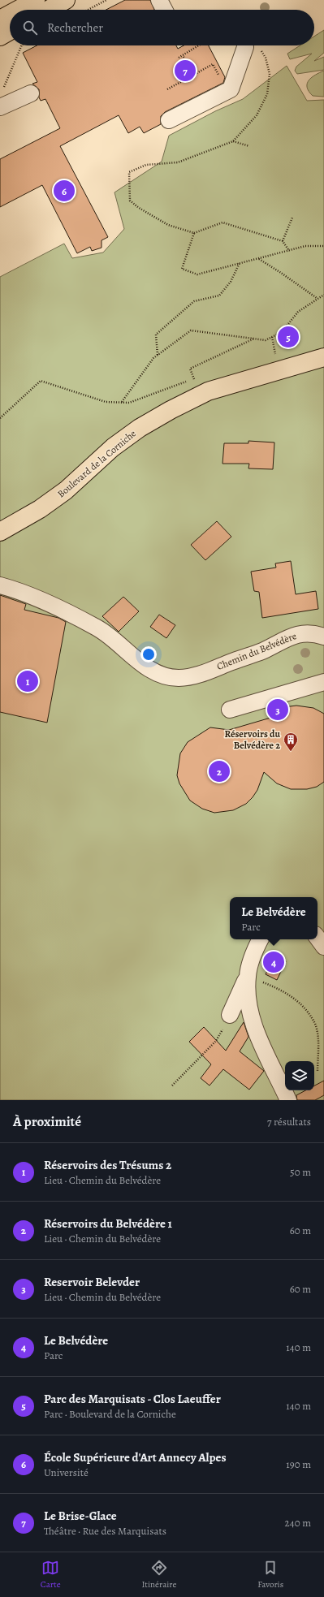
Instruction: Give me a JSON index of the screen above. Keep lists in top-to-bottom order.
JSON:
{
  "streets": {
    "main road": ["Boulevard de la Corniche"],
    "street": ["Chemin du Belvédère"]
  },
  "places": {
    "building": ["Réservoirs du Belvédère 2"]
  },
  "page": {
    "search": "Rechercher",
    "pins": [
      "7",
      "6",
      "5",
      "1",
      "3",
      "2",
      "4"
    ],
    "popup": ["Le Belvédère", "Parc"],
    "heading": ["À proximité", "7 résultats"],
    "list": [
      {
        "mark": "1",
        "name": "Réservoirs des Trésums 2",
        "note": "Lieu · Chemin du Belvédère",
        "value": "50 m"
      },
      {
        "mark": "2",
        "name": "Réservoirs du Belvédère 1",
        "note": "Lieu · Chemin du Belvédère",
        "value": "60 m"
      },
      {
        "mark": "3",
        "name": "Reservoir Belevder",
        "note": "Lieu · Chemin du Belvédère",
        "value": "60 m"
      },
      {
        "mark": "4",
        "name": "Le Belvédère",
        "note": "Parc",
        "value": "140 m"
      },
      {
        "mark": "5",
        "name": "Parc des Marquisats - Clos Laeuffer",
        "note": "Parc · Boulevard de la Corniche",
        "value": "140 m"
      },
      {
        "mark": "6",
        "name": "École Supérieure d'Art Annecy Alpes",
        "note": "Université",
        "value": "190 m"
      },
      {
        "mark": "7",
        "name": "Le Brise-Glace",
        "note": "Théâtre · Rue des Marquisats",
        "value": "240 m"
      }
    ],
    "nav": ["Carte", "Itinéraire", "Favoris"]
  }
}
